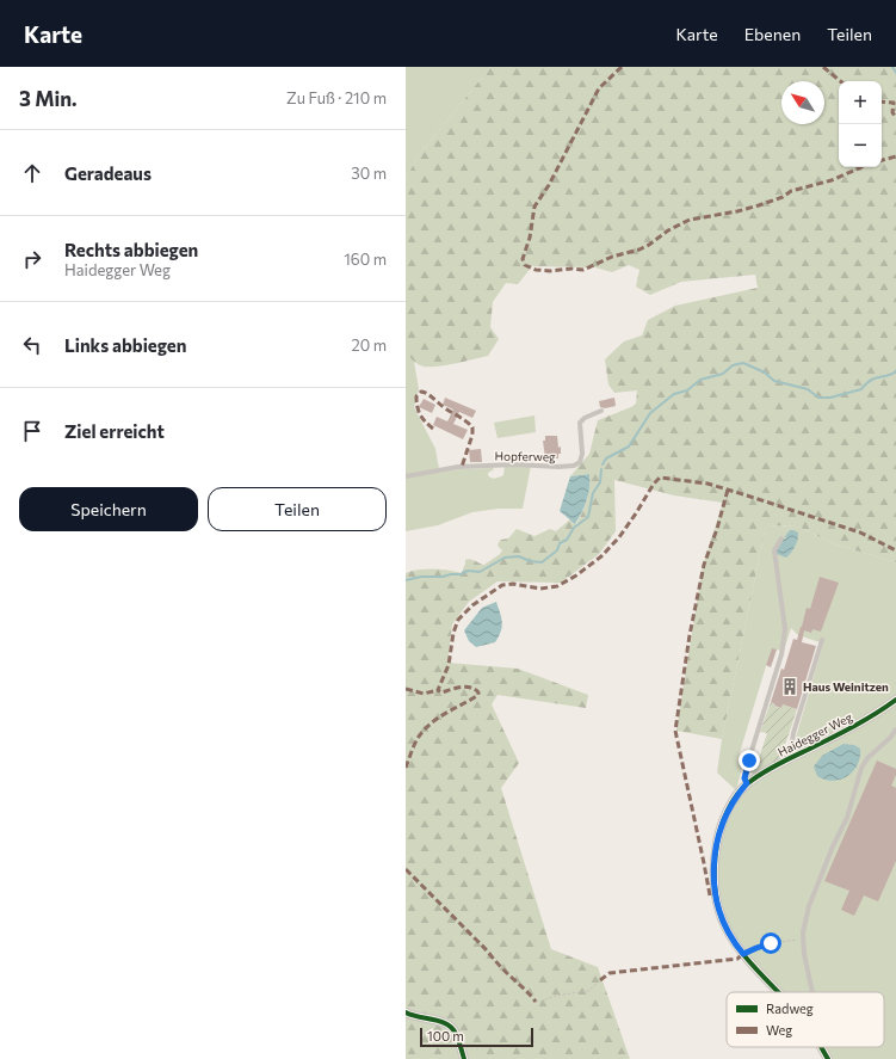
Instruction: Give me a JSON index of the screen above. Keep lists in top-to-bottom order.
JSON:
{
  "streets": {
    "street": ["Haidegger Weg"],
    "lane": ["Hopferweg"]
  },
  "places": {
    "building": ["Haus Weinitzen"]
  },
  "legend": ["Radweg", "Weg"],
  "scale_bar": "100 m",
  "north": "top left",
  "page": {
    "header": "Karte",
    "nav": ["Karte", "Ebenen", "Teilen"],
    "heading": ["3 Min.", "Zu Fuß · 210 m"],
    "map_buttons": ["+", "−"],
    "list": [
      ["Geradeaus", "30 m"],
      ["Rechts abbiegen", "Haidegger Weg", "160 m"],
      ["Links abbiegen", "20 m"],
      "Ziel erreicht"
    ],
    "buttons": ["Speichern", "Teilen"],
    "scale": "100 m"
  }
}
